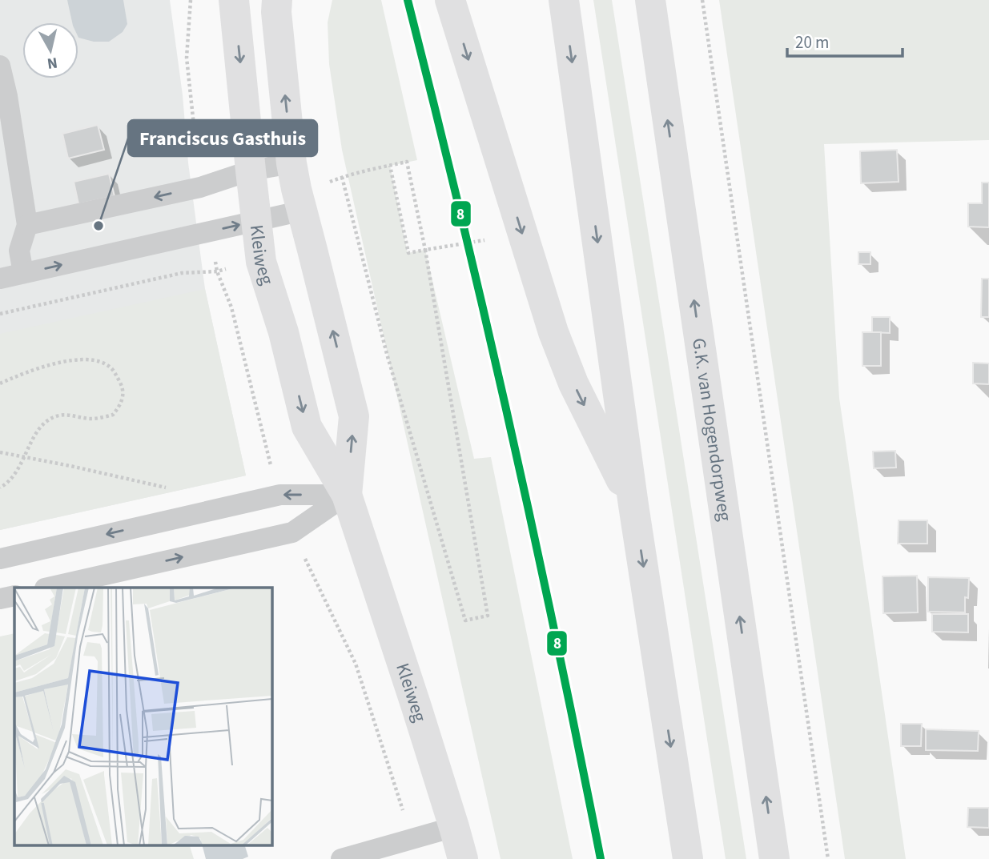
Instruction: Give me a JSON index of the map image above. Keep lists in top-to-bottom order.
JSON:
{
  "streets": {
    "main road": ["Kleiweg", "G.K. van Hogendorpweg"]
  },
  "places": ["Franciscus Gasthuis"],
  "lines": ["transit line 8"],
  "scale_bar": "20 m",
  "north": "bottom"
}
